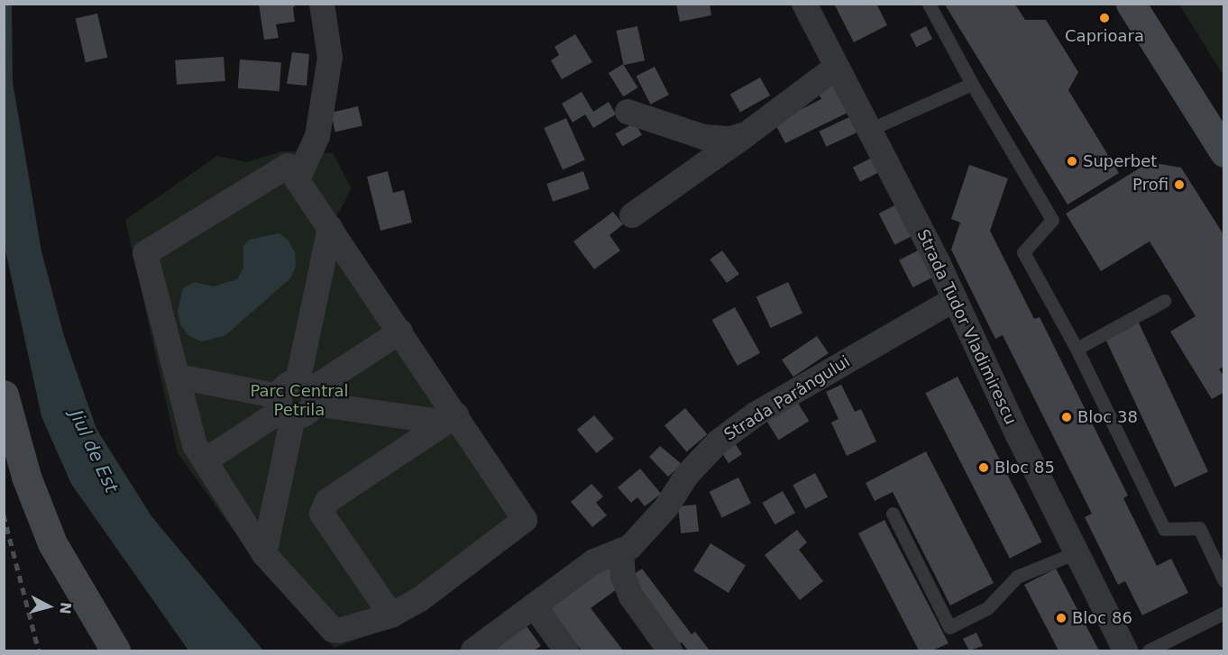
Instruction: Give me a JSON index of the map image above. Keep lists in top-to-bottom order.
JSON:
{
  "streets": {
    "street": ["Strada Tudor Vladimirescu", "Strada Parângului"]
  },
  "crossings": [
    ["Strada Tudor Vladimirescu", "Strada Parângului"]
  ],
  "water": ["Jiul de Est"],
  "parks": ["Parc Central Petrila"],
  "places": [
    "Caprioara",
    "Superbet",
    "Profi",
    "Bloc 38",
    "Bloc 85",
    "Bloc 86"
  ],
  "north": "right"
}
